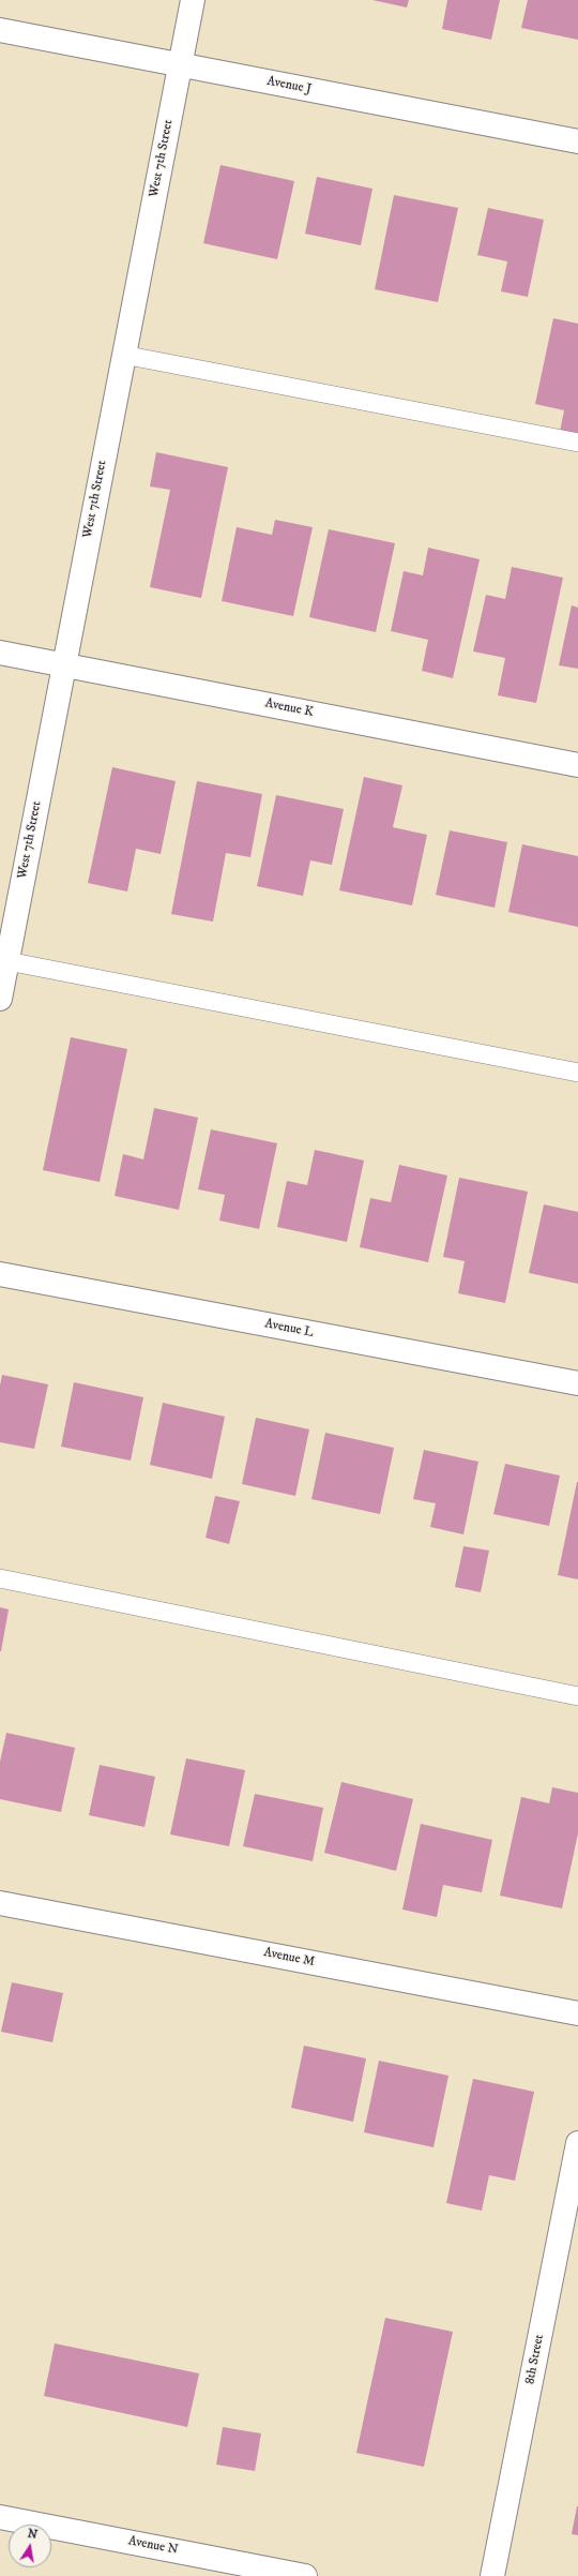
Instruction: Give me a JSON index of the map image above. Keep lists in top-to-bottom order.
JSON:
{
  "streets": {
    "street": [
      "Avenue J",
      "West 7th Street",
      "Avenue K",
      "Avenue L",
      "Avenue M",
      "8th Street",
      "Avenue N"
    ]
  },
  "crossings": [
    ["Avenue J", "West 7th Street"],
    ["West 7th Street", "Avenue K"]
  ],
  "north": "top"
}
